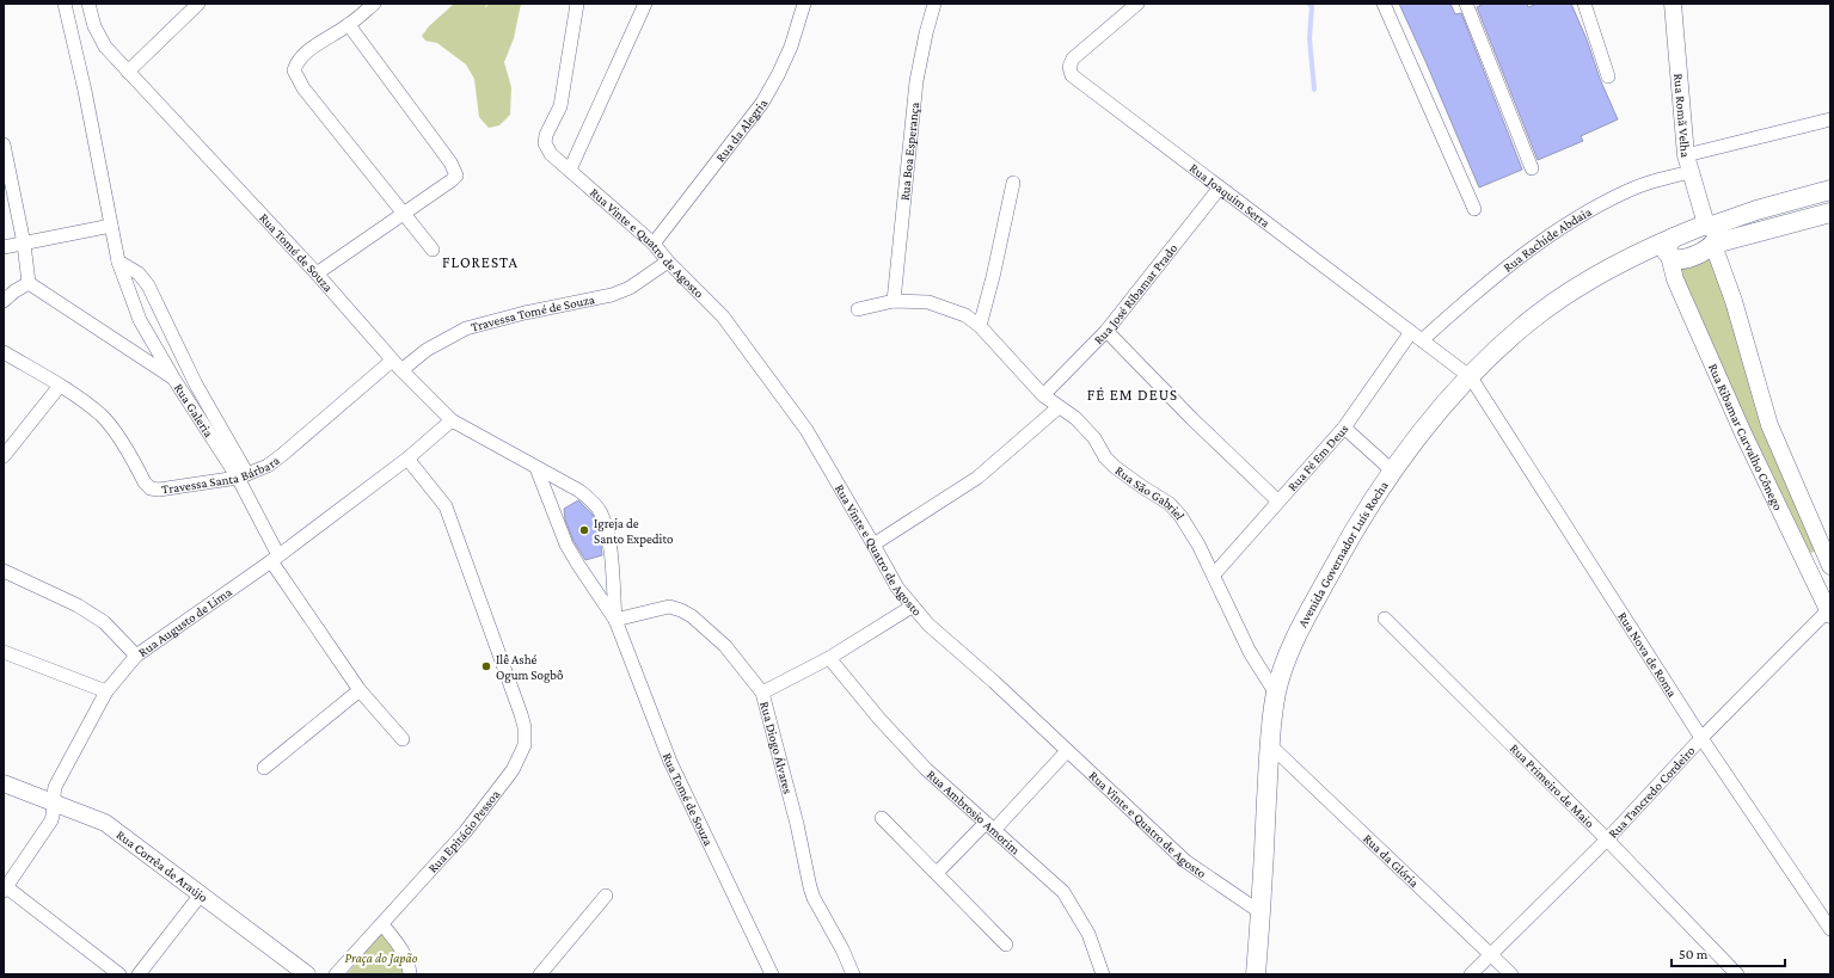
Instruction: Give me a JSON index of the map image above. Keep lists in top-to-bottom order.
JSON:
{
  "streets": {
    "main road": ["Avenida Governador Luís Rocha"],
    "street": [
      "Rua Romã Velha",
      "Rua da Alegria",
      "Rua Boa Esperança",
      "Rua Joaquim Serra",
      "Rua Rachide Abdaia",
      "Rua Vinte e Quatro de Agosto",
      "Rua Tomé de Souza",
      "Rua José Ribamar Prado",
      "Travessa Tomé de Souza",
      "Rua Galeria",
      "Rua Ribamar Carvalho Cônego",
      "Rua Fé Em Deus",
      "Travessa Santa Bárbara",
      "Rua São Gabriel",
      "Rua Augusto de Lima",
      "Rua Nova de Roma",
      "Rua Diogo Álvares",
      "Rua Primeiro de Maio",
      "Rua Tancredo Cordeiro",
      "Rua Ambrosio Amorim",
      "Rua Epitácio Pessoa",
      "Rua da Glória",
      "Rua Corrêa de Araújo"
    ]
  },
  "crossings": [
    ["Rua Romã Velha", "Rua Rachide Abdaia"],
    ["Rua Romã Velha", "Rua Ribamar Carvalho Cônego"],
    ["Rua da Alegria", "Rua Vinte e Quatro de Agosto"],
    ["Rua Boa Esperança", "Rua São Gabriel"],
    ["Rua Joaquim Serra", "Rua Rachide Abdaia"],
    ["Rua Joaquim Serra", "Rua José Ribamar Prado"],
    ["Rua Joaquim Serra", "Rua Fé Em Deus"],
    ["Rua Joaquim Serra", "Avenida Governador Luís Rocha"],
    ["Rua Joaquim Serra", "Rua Nova de Roma"],
    ["Rua Rachide Abdaia", "Rua Fé Em Deus"],
    ["Rua Vinte e Quatro de Agosto", "Travessa Tomé de Souza"],
    ["Rua Vinte e Quatro de Agosto", "Avenida Governador Luís Rocha"],
    ["Rua Tomé de Souza", "Travessa Tomé de Souza"],
    ["Rua Tomé de Souza", "Travessa Santa Bárbara"],
    ["Rua Tomé de Souza", "Rua Augusto de Lima"],
    ["Rua Tomé de Souza", "Rua Diogo Álvares"],
    ["Rua José Ribamar Prado", "Rua São Gabriel"],
    ["Travessa Tomé de Souza", "Travessa Santa Bárbara"],
    ["Rua Galeria", "Travessa Santa Bárbara"],
    ["Rua Galeria", "Rua Augusto de Lima"],
    ["Rua Ribamar Carvalho Cônego", "Avenida Governador Luís Rocha"],
    ["Rua Ribamar Carvalho Cônego", "Rua Tancredo Cordeiro"],
    ["Rua Fé Em Deus", "Rua São Gabriel"],
    ["Rua São Gabriel", "Avenida Governador Luís Rocha"],
    ["Avenida Governador Luís Rocha", "Rua Nova de Roma"],
    ["Avenida Governador Luís Rocha", "Rua da Glória"],
    ["Rua Augusto de Lima", "Rua Epitácio Pessoa"],
    ["Rua Augusto de Lima", "Rua Corrêa de Araújo"],
    ["Rua Nova de Roma", "Rua Tancredo Cordeiro"],
    ["Rua Primeiro de Maio", "Rua Tancredo Cordeiro"],
    ["Rua Tancredo Cordeiro", "Rua da Glória"]
  ],
  "districts": ["FLORESTA", "FÉ EM DEUS"],
  "parks": ["Praça do Japão"],
  "places": ["Igreja de Santo Expedito", "Ilê Ashé Ogum Sogbô"],
  "scale_bar": "50 m"
}
